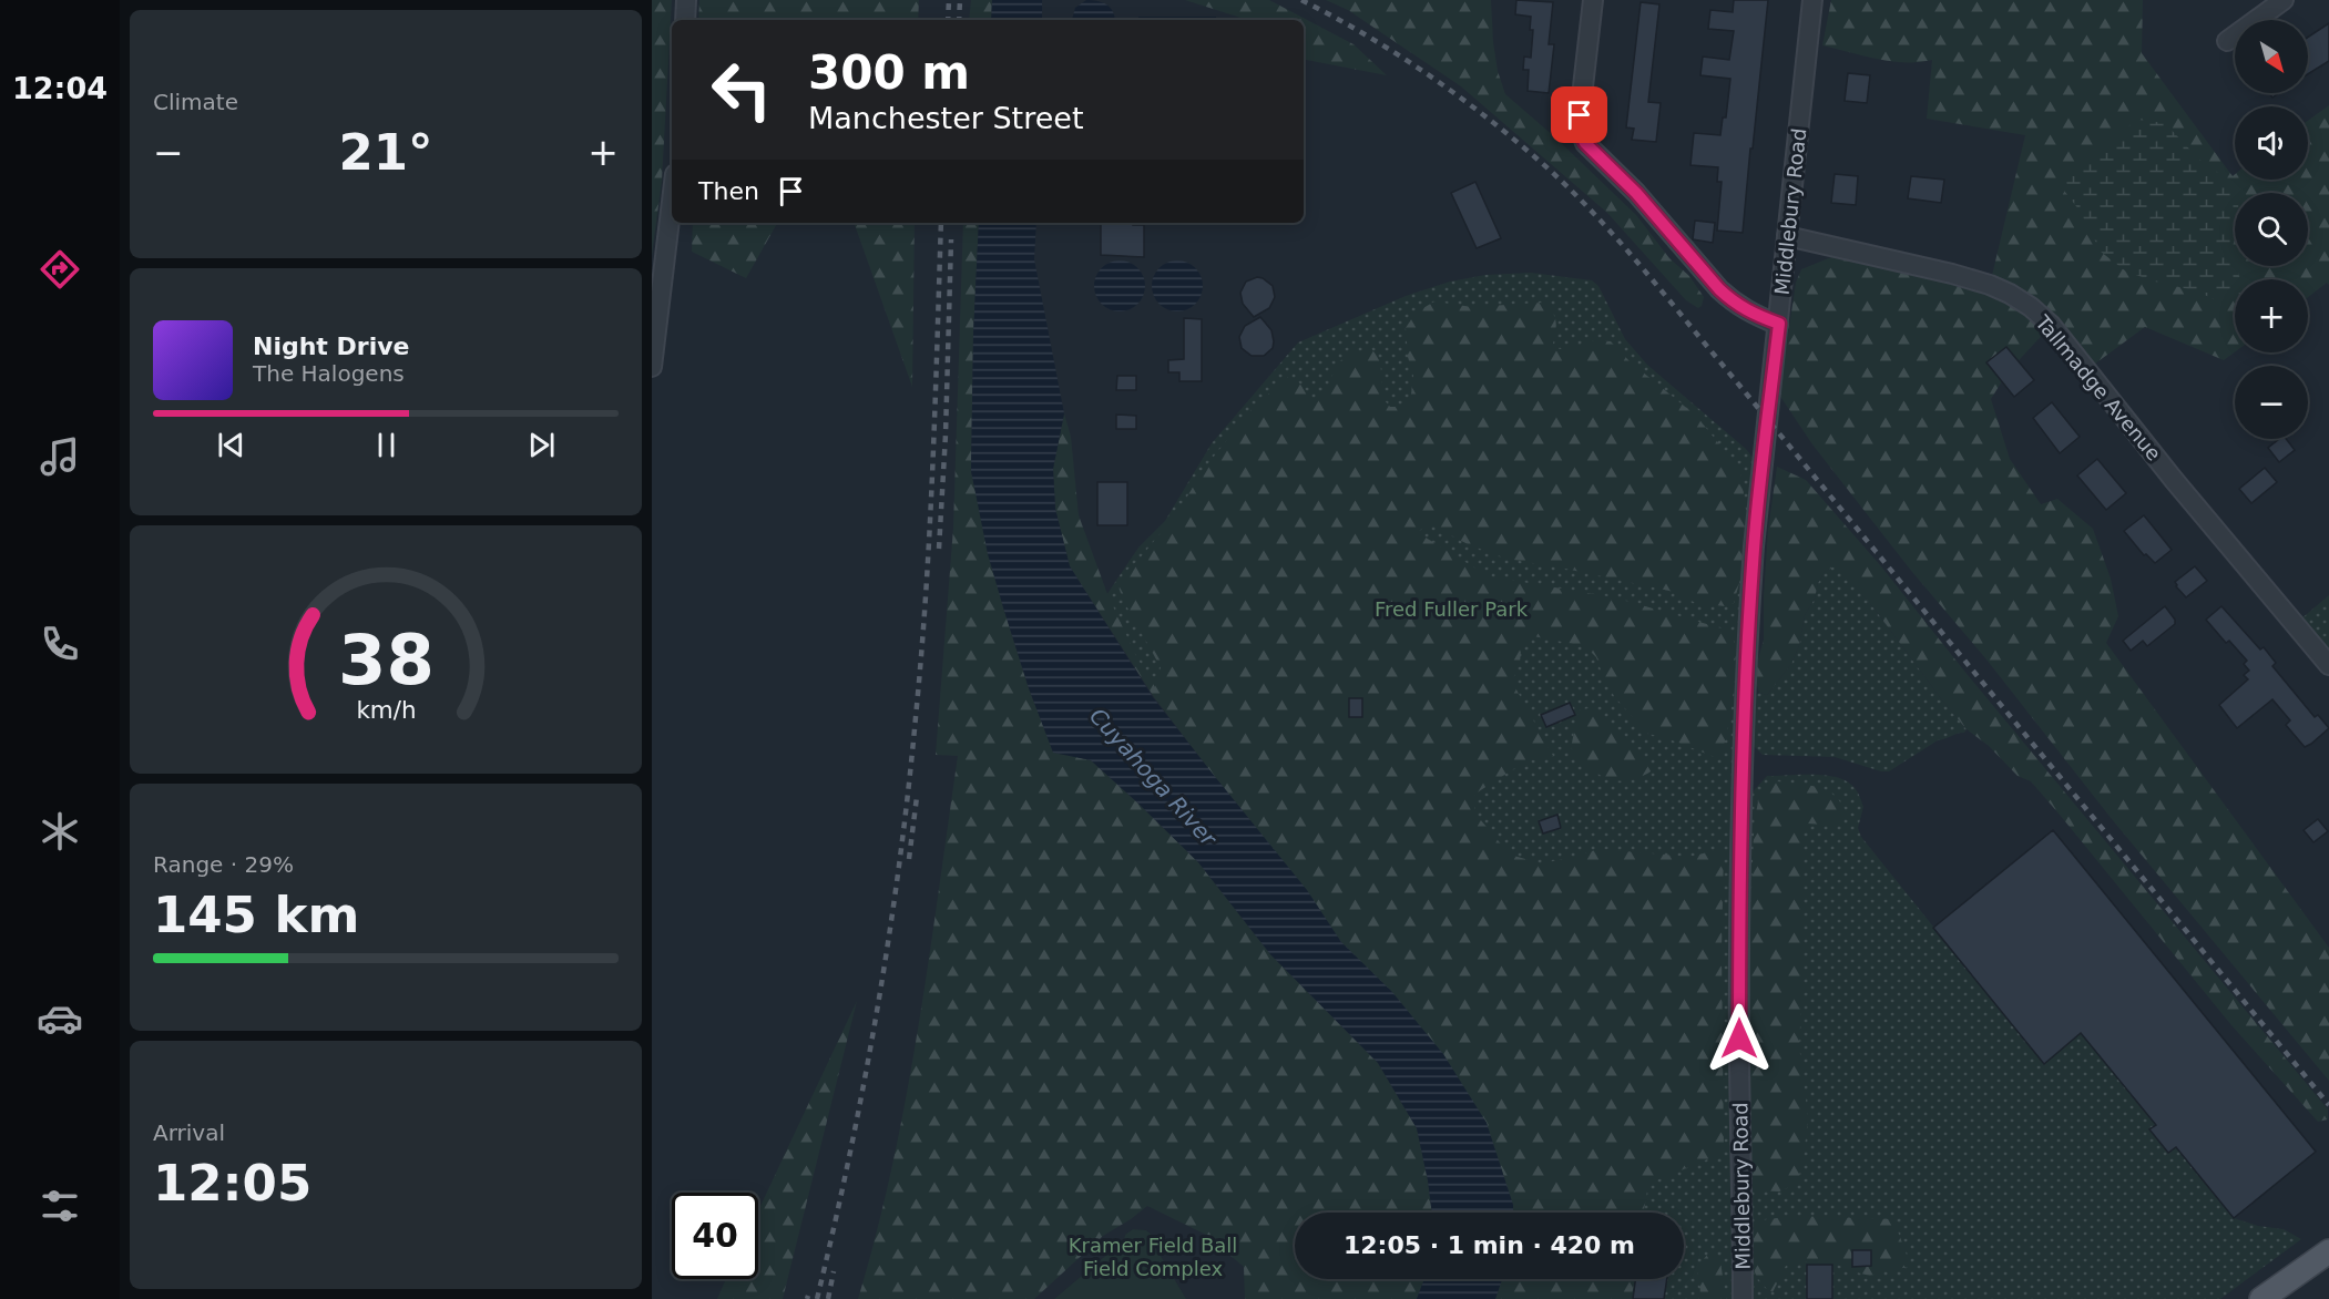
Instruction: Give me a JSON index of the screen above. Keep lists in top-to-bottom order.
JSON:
{
  "streets": {
    "street": ["Middlebury Road", "Tallmadge Avenue"]
  },
  "crossings": [
    ["Middlebury Road", "Tallmadge Avenue"]
  ],
  "water": ["Cuyahoga River"],
  "parks": ["Fred Fuller Park", "Kramer Field Ball Field Complex"],
  "north": "bottom right",
  "page": {
    "tabs": "12:04",
    "tile": [
      "Climate",
      ["Range · 29%", "145 km"],
      ["Arrival", "12:05"]
    ],
    "map_buttons": ["+", "−"],
    "turn": ["300 m", "Manchester Street"],
    "heat": ["−", "21°", "+"],
    "then": "Then",
    "song": ["Night Drive", "The Halogens"],
    "limit": "40",
    "trip": "12:05 · 1 min · 420 m",
    "gauge": ["38", "km/h"]
  }
}
